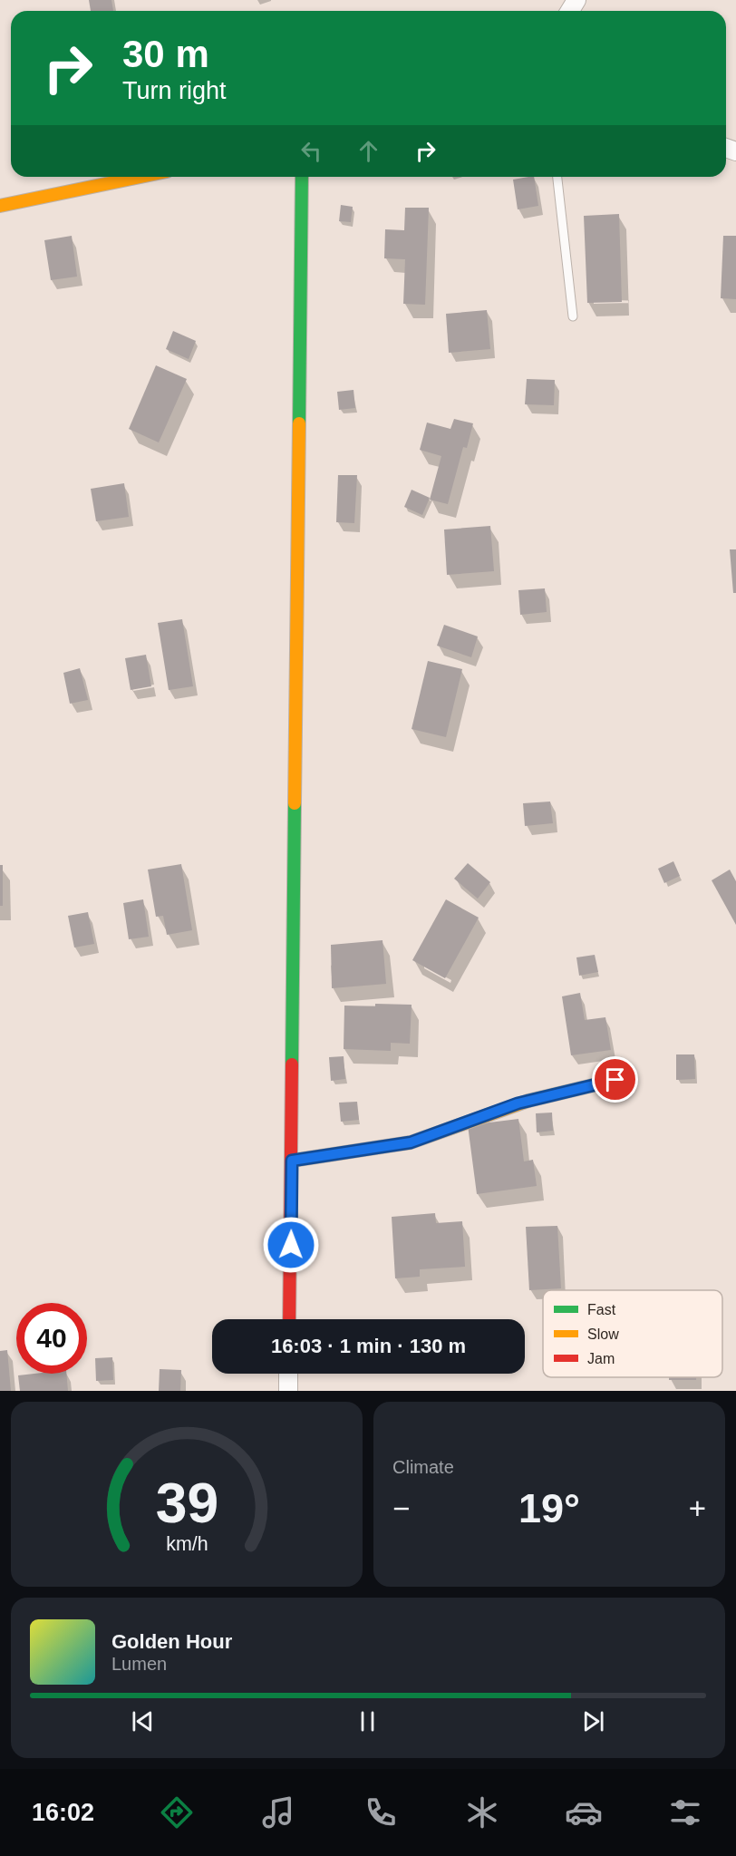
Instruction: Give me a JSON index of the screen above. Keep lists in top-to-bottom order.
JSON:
{
  "legend": ["Fast", "Slow", "Jam"],
  "page": {
    "turn": ["30 m", "Turn right"],
    "limit": "40",
    "trip": "16:03 · 1 min · 130 m",
    "tile": "Climate",
    "heat": ["−", "19°", "+"],
    "song": ["Golden Hour", "Lumen"],
    "tabs": "16:02",
    "gauge": ["39", "km/h"]
  }
}
